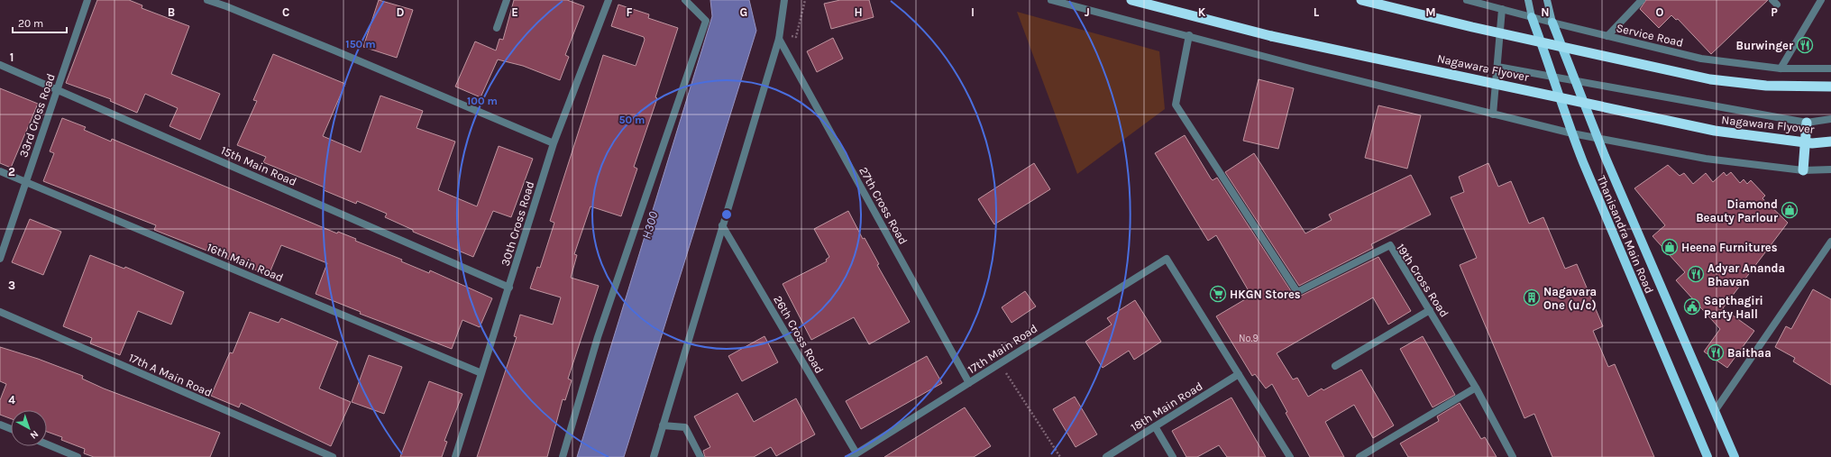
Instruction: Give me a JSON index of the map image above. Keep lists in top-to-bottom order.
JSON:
{
  "streets": {
    "highway": ["Nagawara Flyover"],
    "main road": ["Thanisandra Main Road"],
    "street": [
      "Service Road",
      "33rd Cross Road",
      "15th Main Road",
      "27th Cross Road",
      "30th Cross Road",
      "16th Main Road",
      "19th Cross Road",
      "26th Cross Road",
      "17th Main Road",
      "17th A Main Road",
      "18th Main Road"
    ]
  },
  "crossings": [
    ["Service Road", "Thanisandra Main Road"],
    ["33rd Cross Road", "15th Main Road"],
    ["33rd Cross Road", "16th Main Road"],
    ["15th Main Road", "30th Cross Road"],
    ["27th Cross Road", "17th Main Road"],
    ["30th Cross Road", "16th Main Road"],
    ["26th Cross Road", "17th Main Road"],
    ["17th Main Road", "18th Main Road"]
  ],
  "water": ["H300"],
  "places": {
    "restaurant": ["Burwinger", "Adyar Ananda Bhavan", "Baithaa"],
    "shop": ["Diamond Beauty Parlour", "Heena Furnitures"],
    "supermarket": ["HKGN Stores"],
    "building": ["Nagavara One (u/c)"],
    "public building": ["Sapthagiri Party Hall"]
  },
  "house_numbers": ["No.9"],
  "scale_bar": "20 m",
  "north": "bottom right",
  "grid": {
    "columns": [
      "B",
      "C",
      "D",
      "E",
      "F",
      "G",
      "H",
      "I",
      "J",
      "K",
      "L",
      "M",
      "N",
      "O",
      "P"
    ],
    "rows": [
      "1",
      "2",
      "3",
      "4"
    ]
  },
  "rings": ["150 m", "100 m", "50 m"]
}
